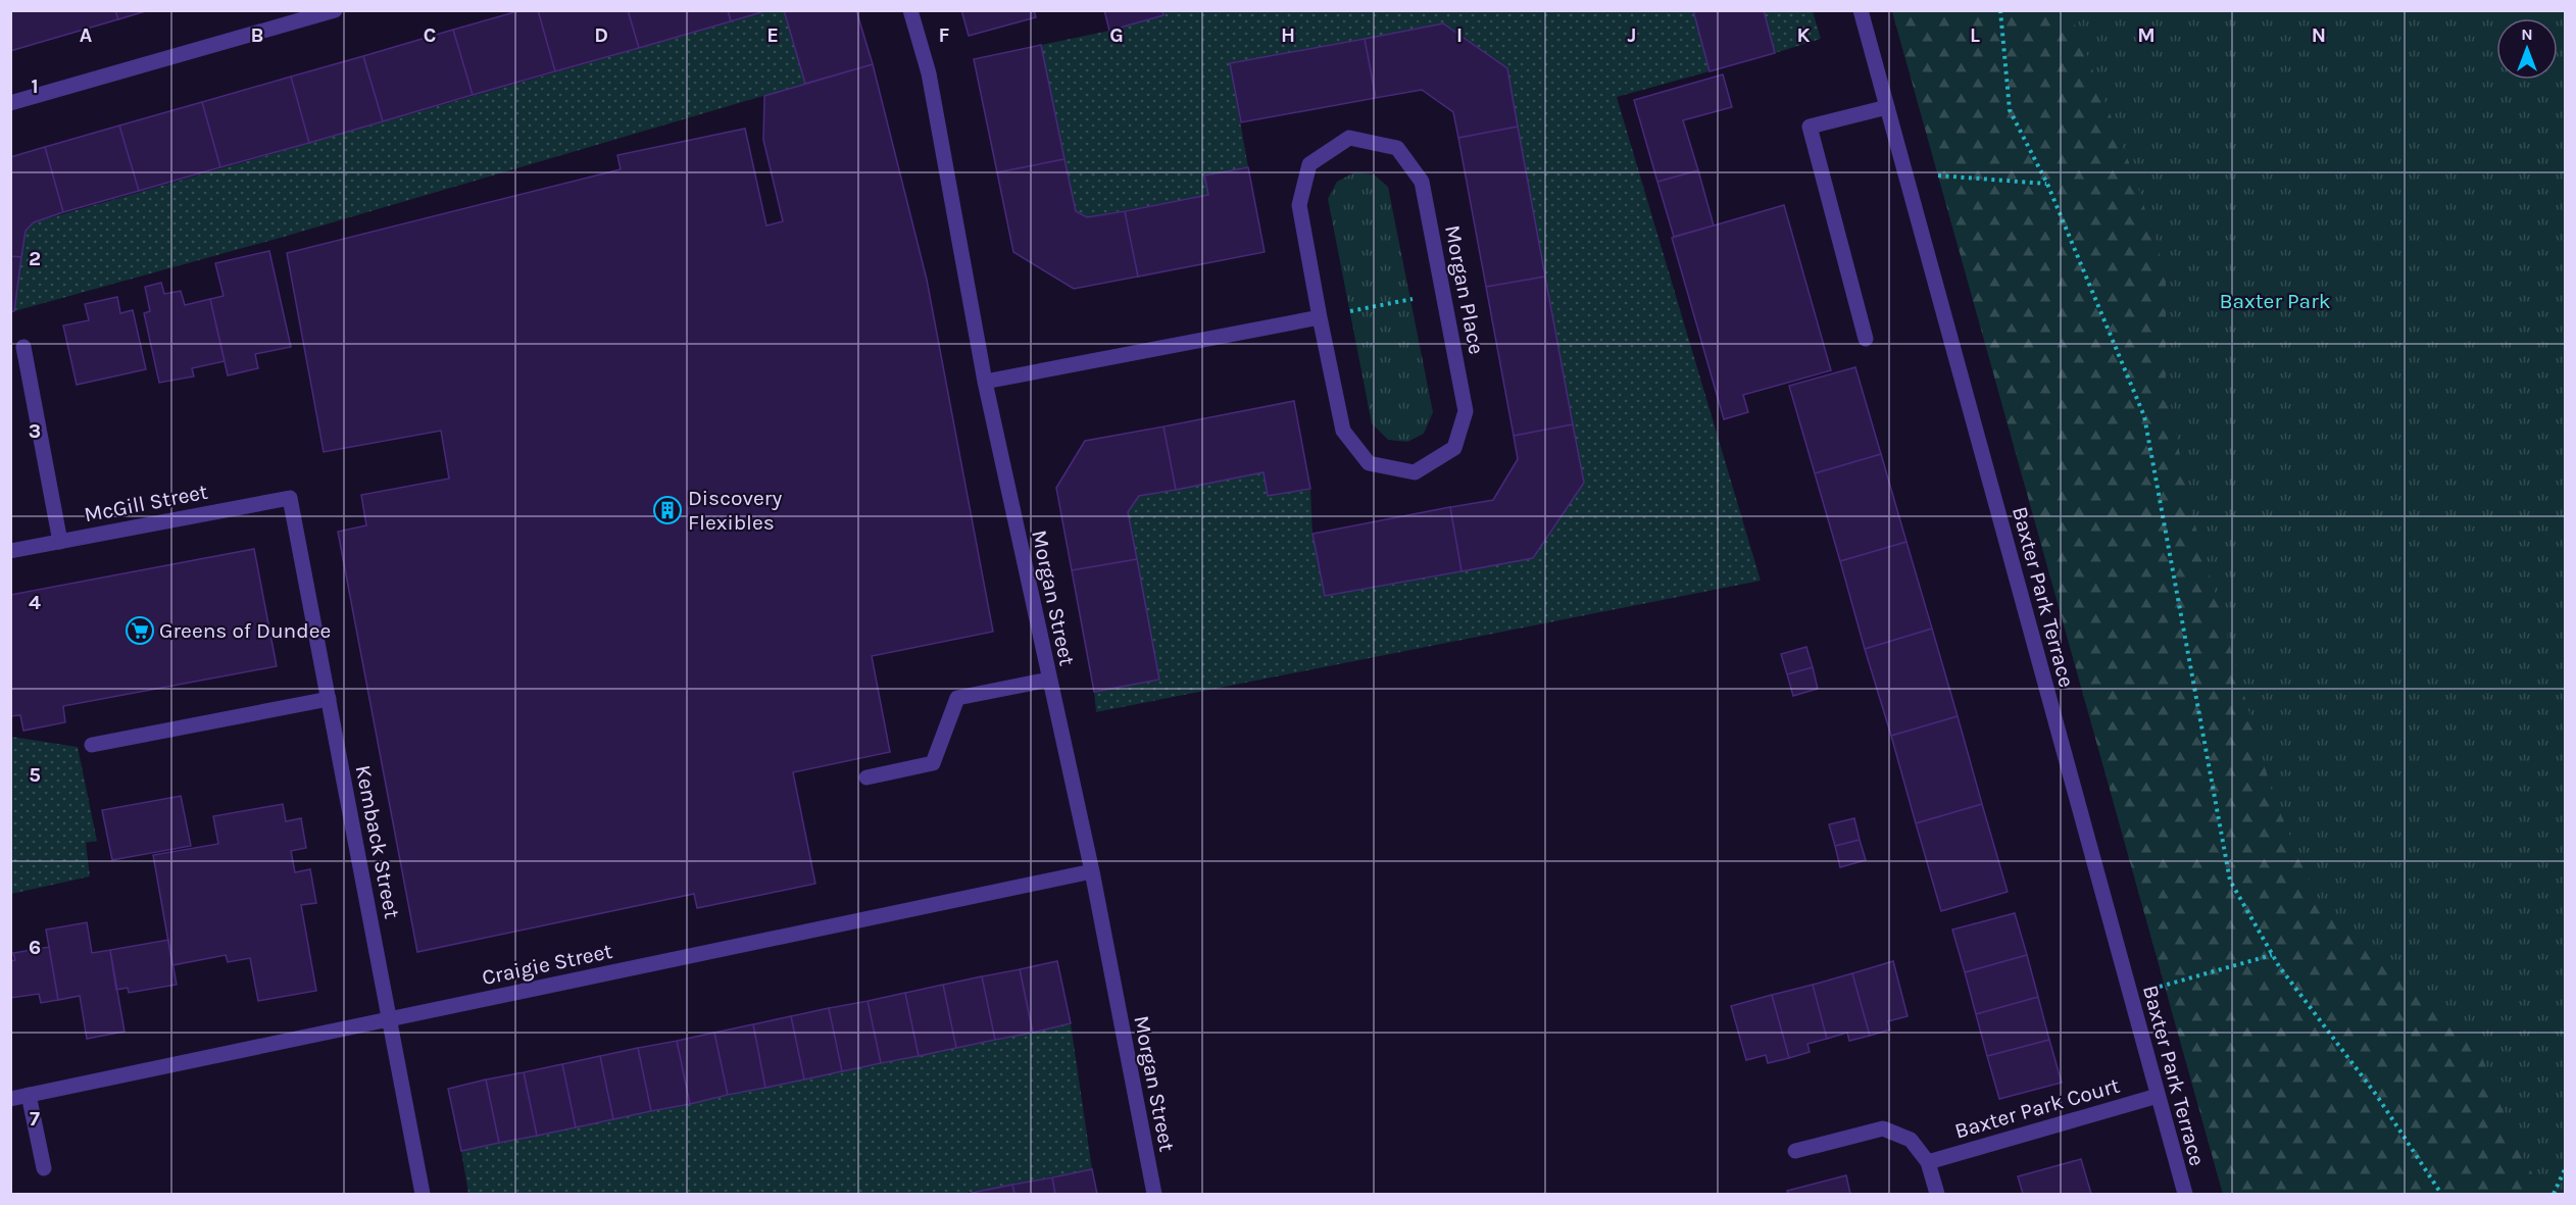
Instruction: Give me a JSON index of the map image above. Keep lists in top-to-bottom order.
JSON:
{
  "streets": {
    "street": [
      "Morgan Place",
      "McGill Street",
      "Baxter Park Terrace",
      "Morgan Street",
      "Kemback Street",
      "Craigie Street",
      "Baxter Park Court"
    ]
  },
  "crossings": [
    ["McGill Street", "Kemback Street"],
    ["Baxter Park Terrace", "Baxter Park Court"],
    ["Morgan Street", "Craigie Street"],
    ["Kemback Street", "Craigie Street"]
  ],
  "parks": ["Baxter Park"],
  "places": {
    "building": ["Discovery Flexibles"],
    "supermarket": ["Greens of Dundee"]
  },
  "north": "top",
  "grid": {
    "columns": [
      "A",
      "B",
      "C",
      "D",
      "E",
      "F",
      "G",
      "H",
      "I",
      "J",
      "K",
      "L",
      "M",
      "N"
    ],
    "rows": [
      "1",
      "2",
      "3",
      "4",
      "5",
      "6",
      "7"
    ]
  }
}
